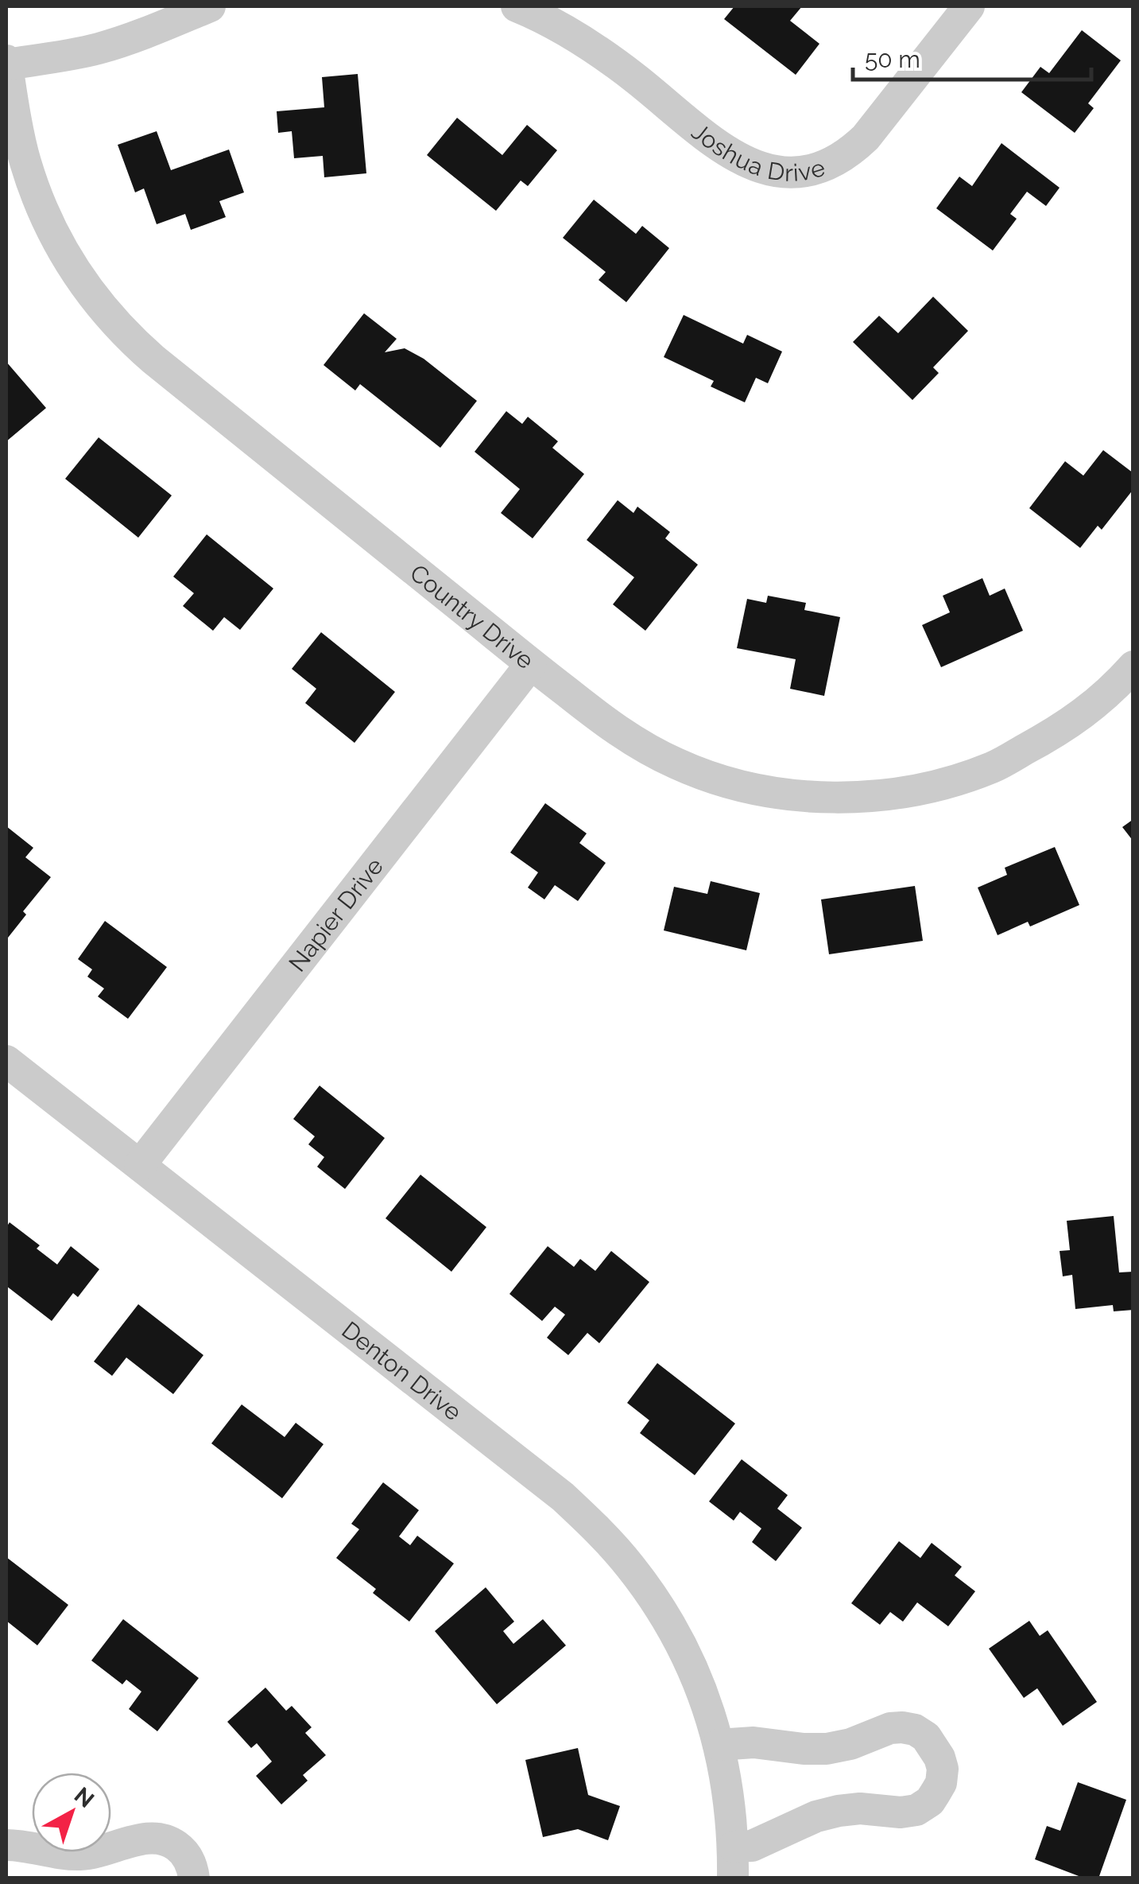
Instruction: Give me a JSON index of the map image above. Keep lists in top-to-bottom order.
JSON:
{
  "streets": {
    "street": [
      "Joshua Drive",
      "Country Drive",
      "Napier Drive",
      "Denton Drive"
    ]
  },
  "crossings": [
    ["Country Drive", "Napier Drive"],
    ["Napier Drive", "Denton Drive"]
  ],
  "scale_bar": "50 m",
  "north": "top right"
}
